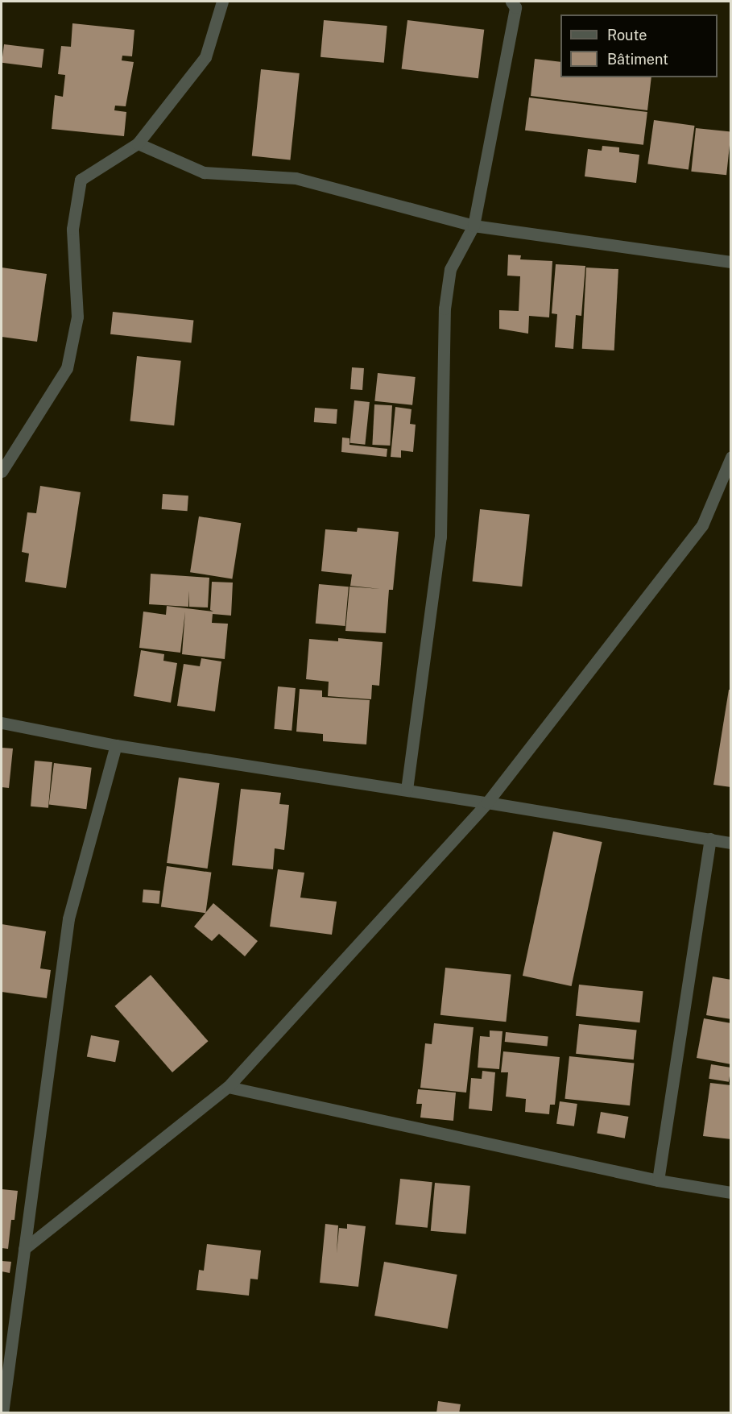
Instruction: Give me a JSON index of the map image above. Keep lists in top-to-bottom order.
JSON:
{
  "legend": ["Route", "Bâtiment"]
}
